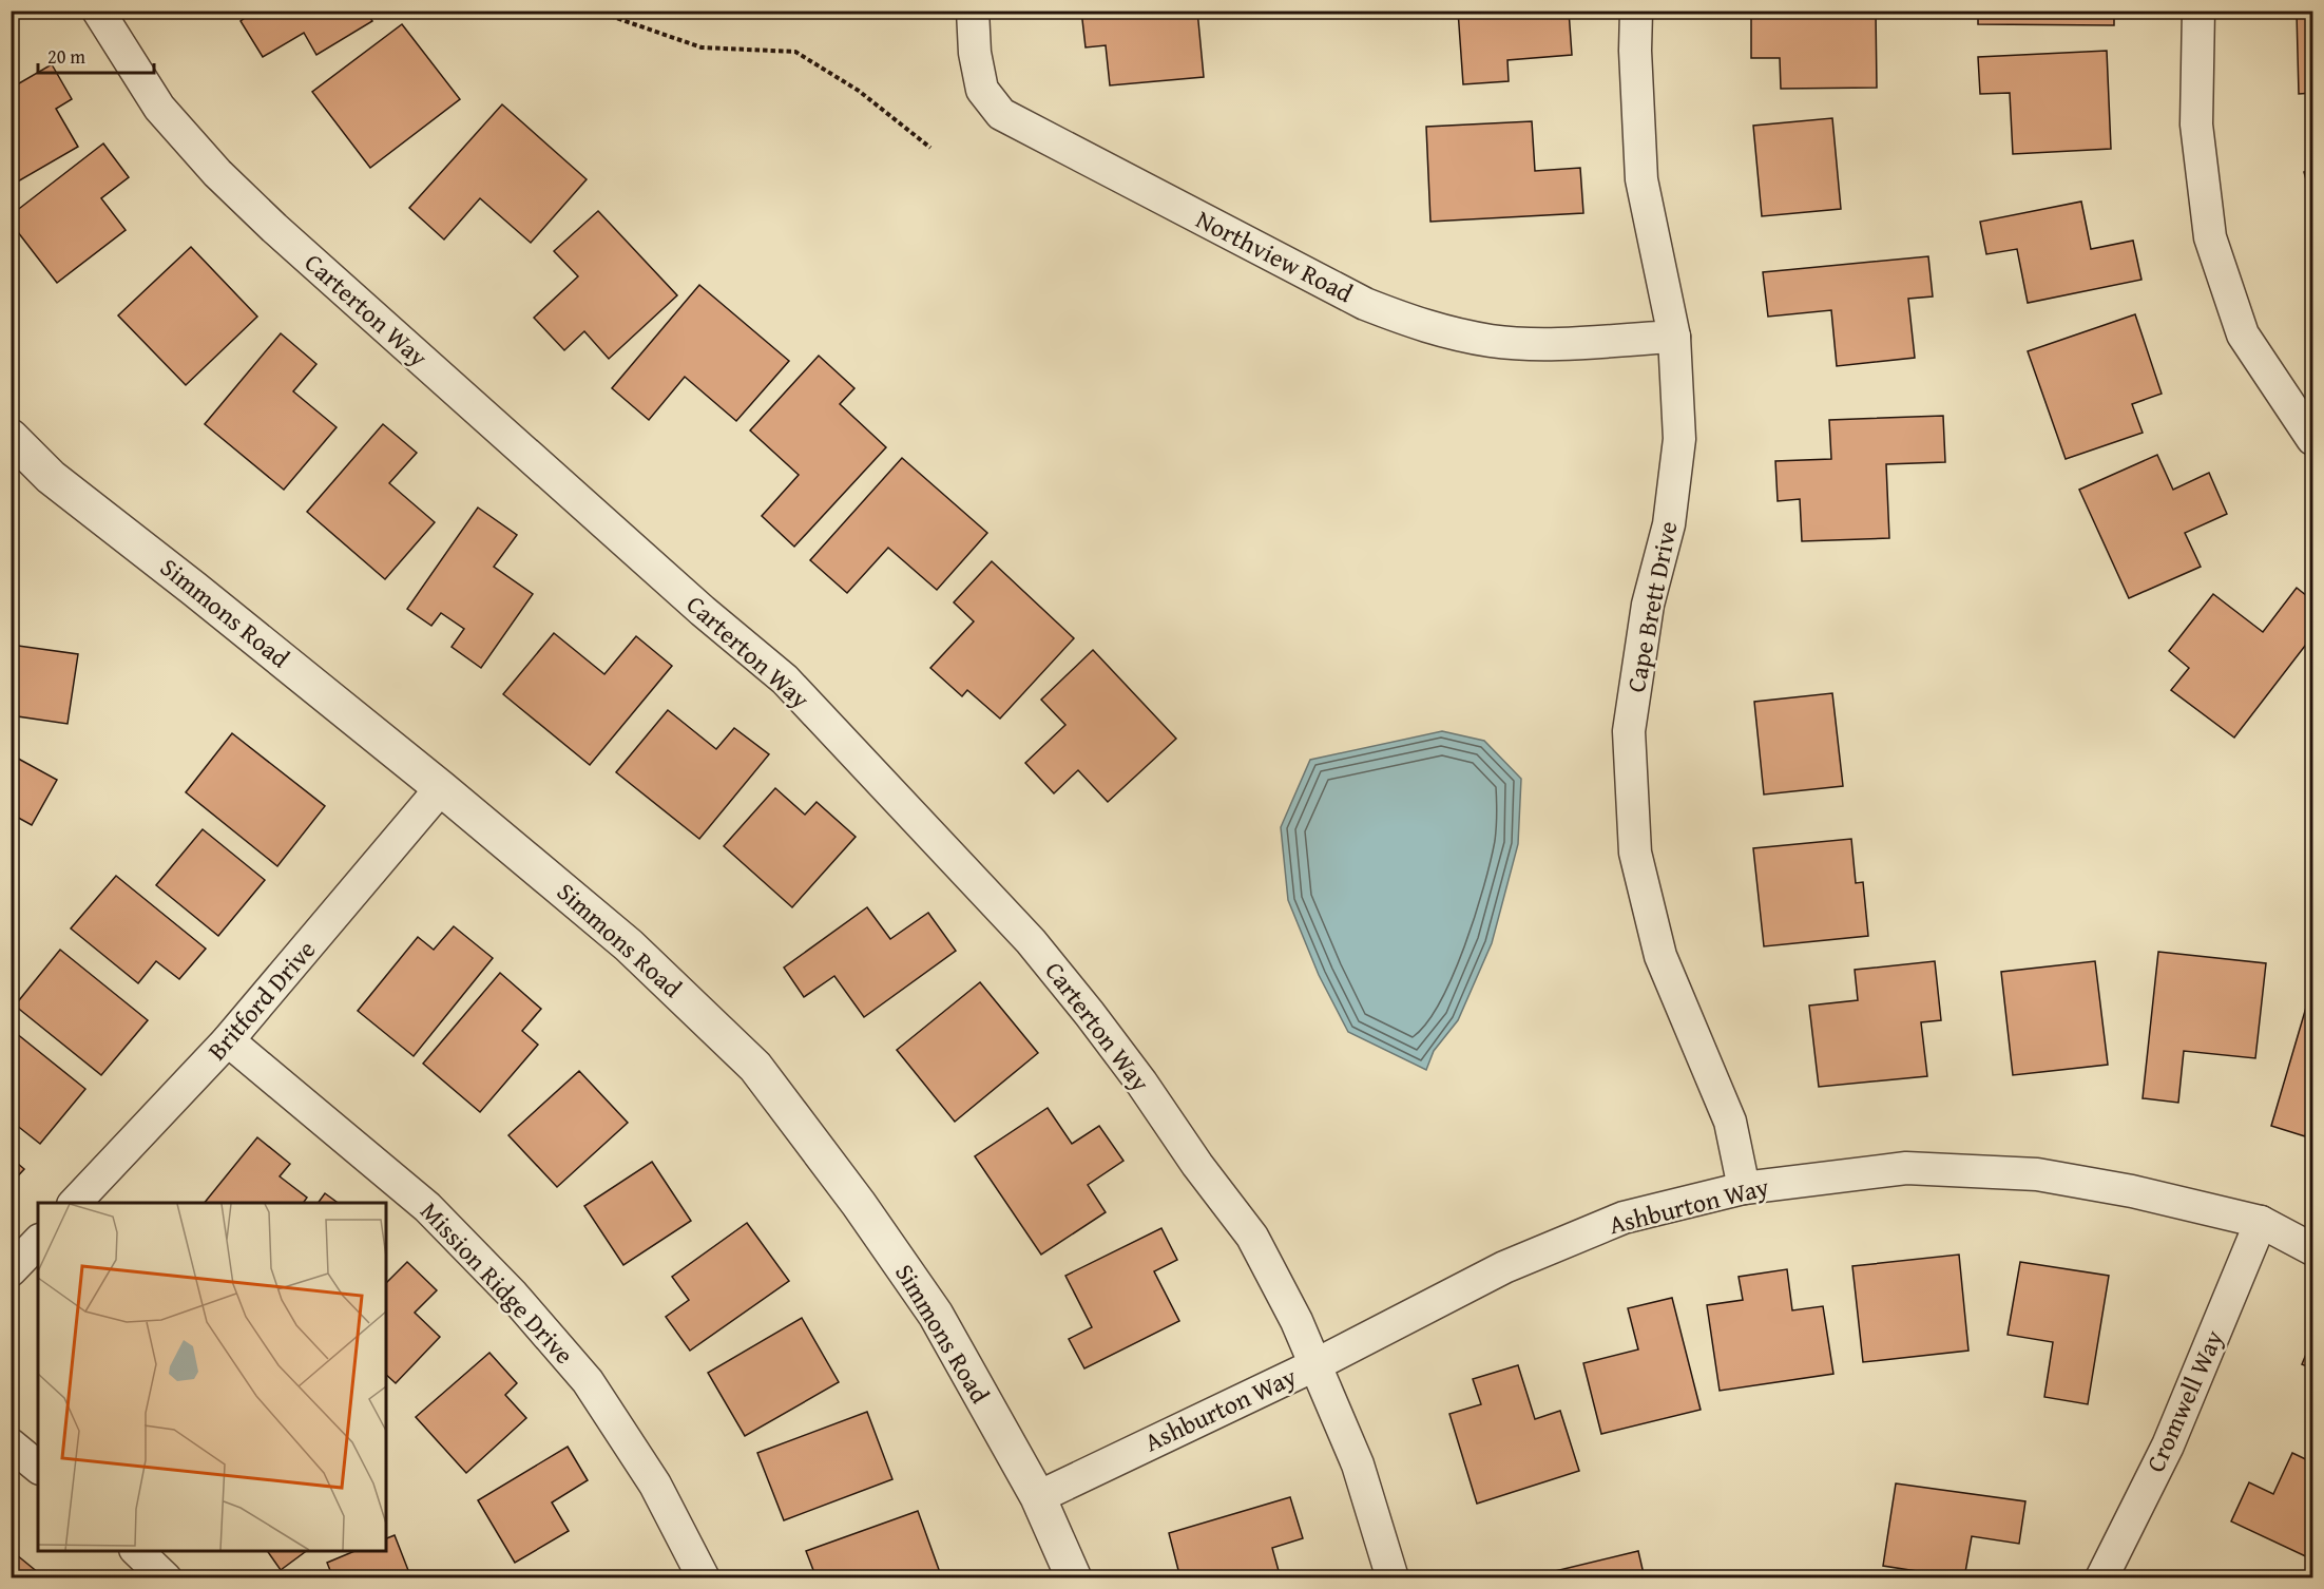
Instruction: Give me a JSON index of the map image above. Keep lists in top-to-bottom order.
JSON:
{
  "streets": {
    "street": [
      "Northview Road",
      "Carterton Way",
      "Cape Brett Drive",
      "Simmons Road",
      "Britford Drive",
      "Ashburton Way",
      "Mission Ridge Drive",
      "Cromwell Way"
    ]
  },
  "crossings": [
    ["Northview Road", "Cape Brett Drive"],
    ["Carterton Way", "Ashburton Way"],
    ["Cape Brett Drive", "Ashburton Way"],
    ["Simmons Road", "Britford Drive"],
    ["Simmons Road", "Ashburton Way"],
    ["Britford Drive", "Mission Ridge Drive"],
    ["Ashburton Way", "Cromwell Way"]
  ],
  "scale_bar": "20 m"
}
